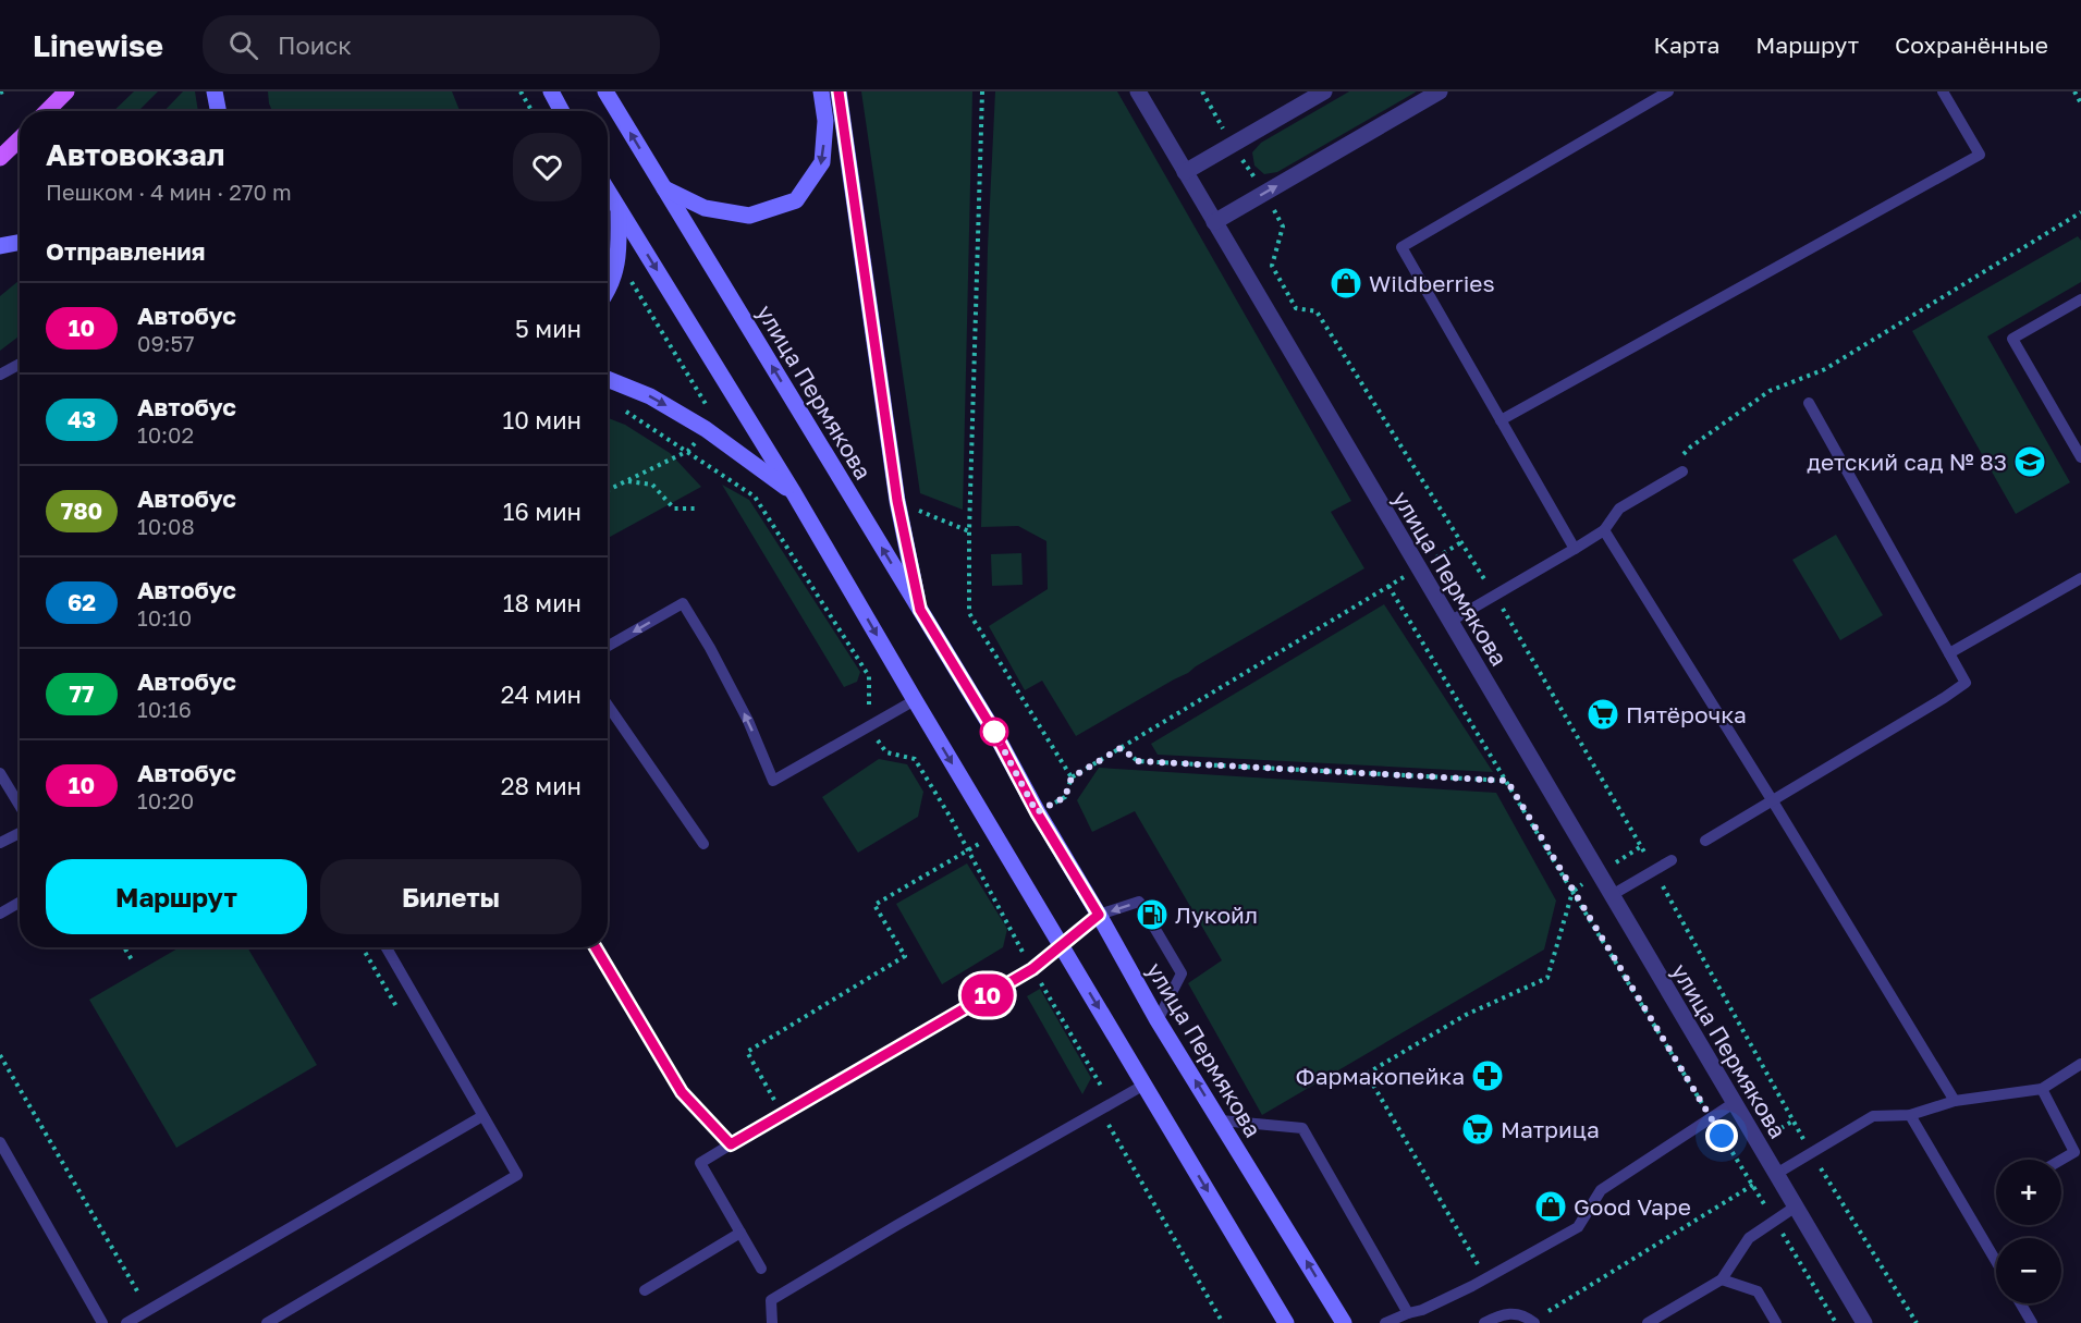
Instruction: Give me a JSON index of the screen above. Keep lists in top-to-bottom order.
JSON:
{
  "streets": {
    "main road": ["улица Пермякова"]
  },
  "places": {
    "shop": ["Wildberries", "Good Vape"],
    "school or university": ["детский сад № 83"],
    "supermarket": ["Пятёрочка", "Матрица"],
    "fuel station": ["Лукойл"],
    "pharmacy": ["Фармакопейка"]
  },
  "lines": ["bus line 10"],
  "page": {
    "header": "Linewise",
    "search": "Поиск",
    "nav": ["Карта", "Маршрут", "Сохранённые"],
    "on_map": "10",
    "heading": [
      ["Автовокзал", "Пешком · 4 мин · 270 m"],
      "Отправления"
    ],
    "list": [
      {
        "mark": "10",
        "name": "Автобус",
        "note": "09:57",
        "value": "5 мин"
      },
      {
        "mark": "43",
        "name": "Автобус",
        "note": "10:02",
        "value": "10 мин"
      },
      {
        "mark": "780",
        "name": "Автобус",
        "note": "10:08",
        "value": "16 мин"
      },
      {
        "mark": "62",
        "name": "Автобус",
        "note": "10:10",
        "value": "18 мин"
      },
      {
        "mark": "77",
        "name": "Автобус",
        "note": "10:16",
        "value": "24 мин"
      },
      {
        "mark": "10",
        "name": "Автобус",
        "note": "10:20",
        "value": "28 мин"
      }
    ],
    "buttons": ["Маршрут", "Билеты"],
    "map_buttons": ["+", "−"]
  }
}
